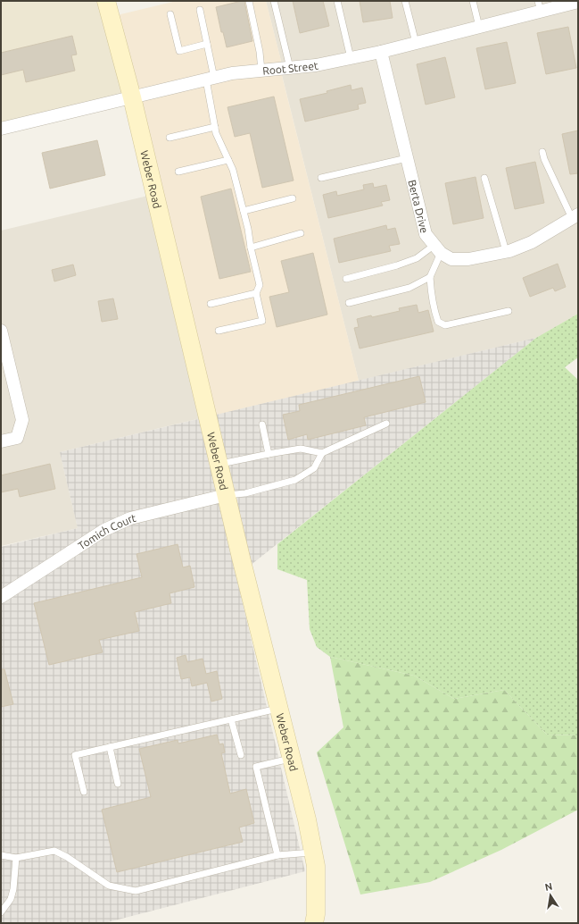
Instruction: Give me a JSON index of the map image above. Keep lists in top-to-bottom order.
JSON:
{
  "streets": {
    "main road": ["Weber Road"],
    "street": ["Root Street", "Berta Drive", "Tomich Court"]
  },
  "crossings": [
    ["Root Street", "Weber Road"],
    ["Root Street", "Berta Drive"],
    ["Weber Road", "Tomich Court"]
  ],
  "north": "top"
}
